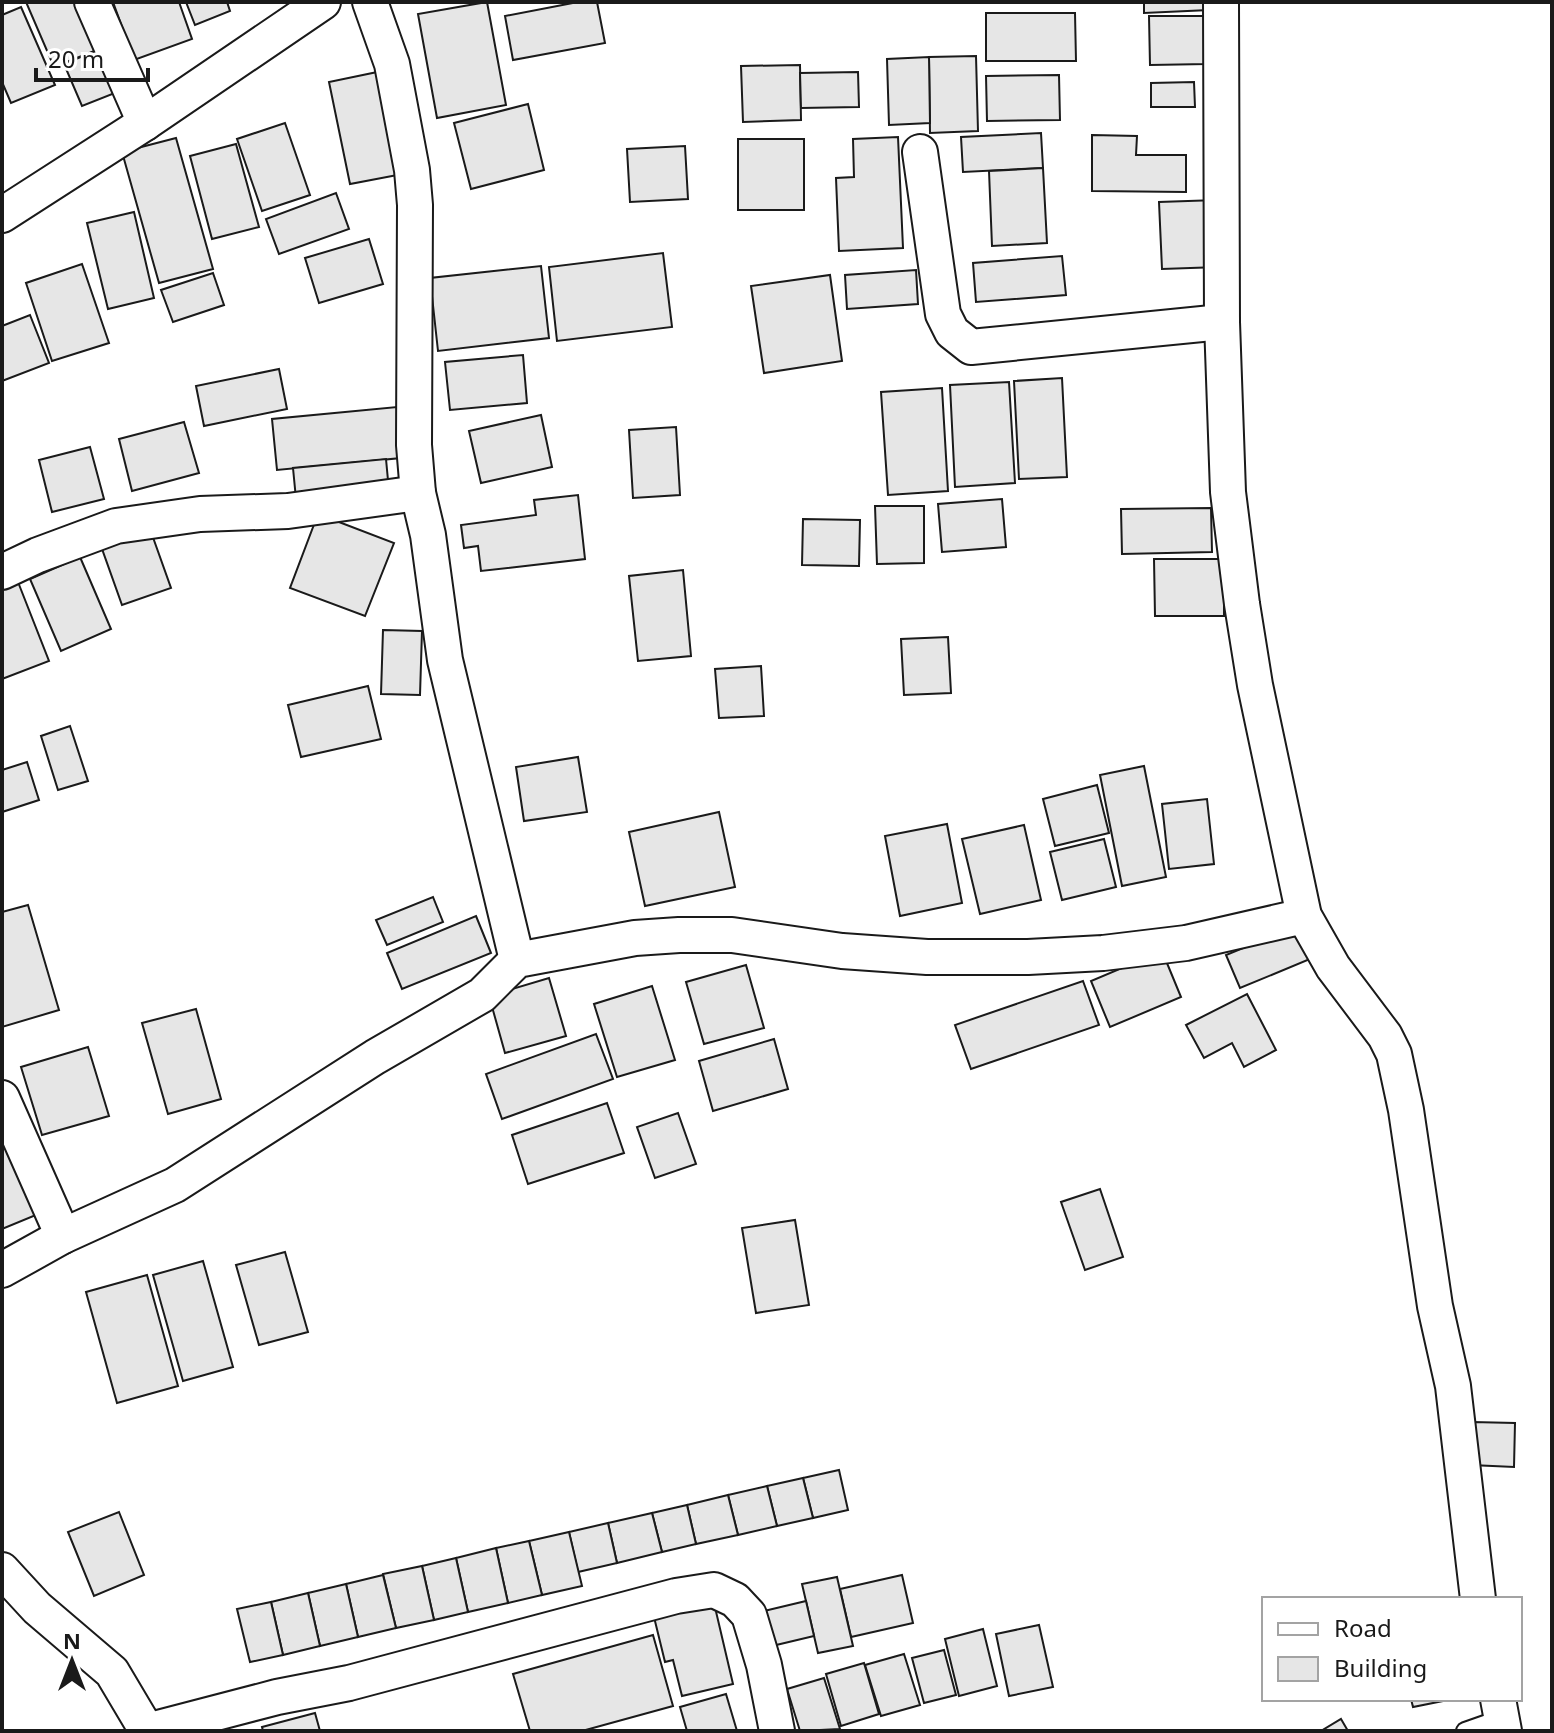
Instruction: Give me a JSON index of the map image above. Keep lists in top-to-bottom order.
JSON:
{
  "legend": ["Road", "Building"],
  "scale_bar": "20 m",
  "north": "top"
}
